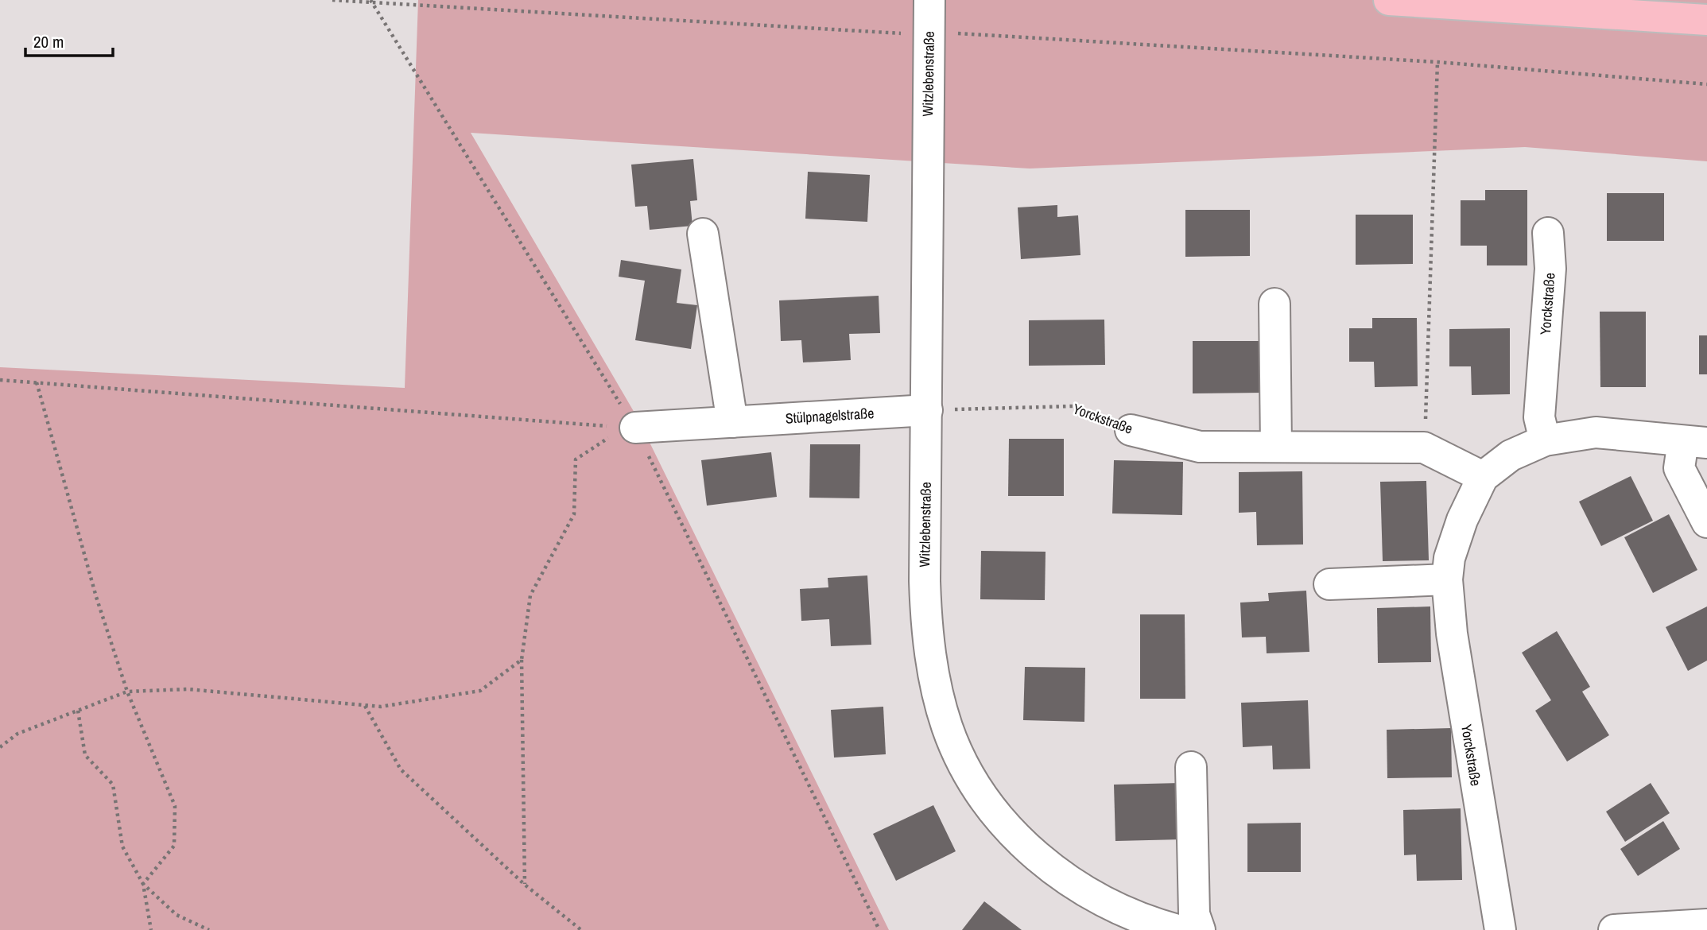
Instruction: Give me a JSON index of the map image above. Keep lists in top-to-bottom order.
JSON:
{
  "streets": {
    "street": ["Witzlebenstraße", "Yorckstraße", "Stülpnagelstraße"]
  },
  "crossings": [
    ["Witzlebenstraße", "Yorckstraße"],
    ["Witzlebenstraße", "Stülpnagelstraße"],
    ["Yorckstraße", "Stülpnagelstraße"]
  ],
  "scale_bar": "20 m"
}
